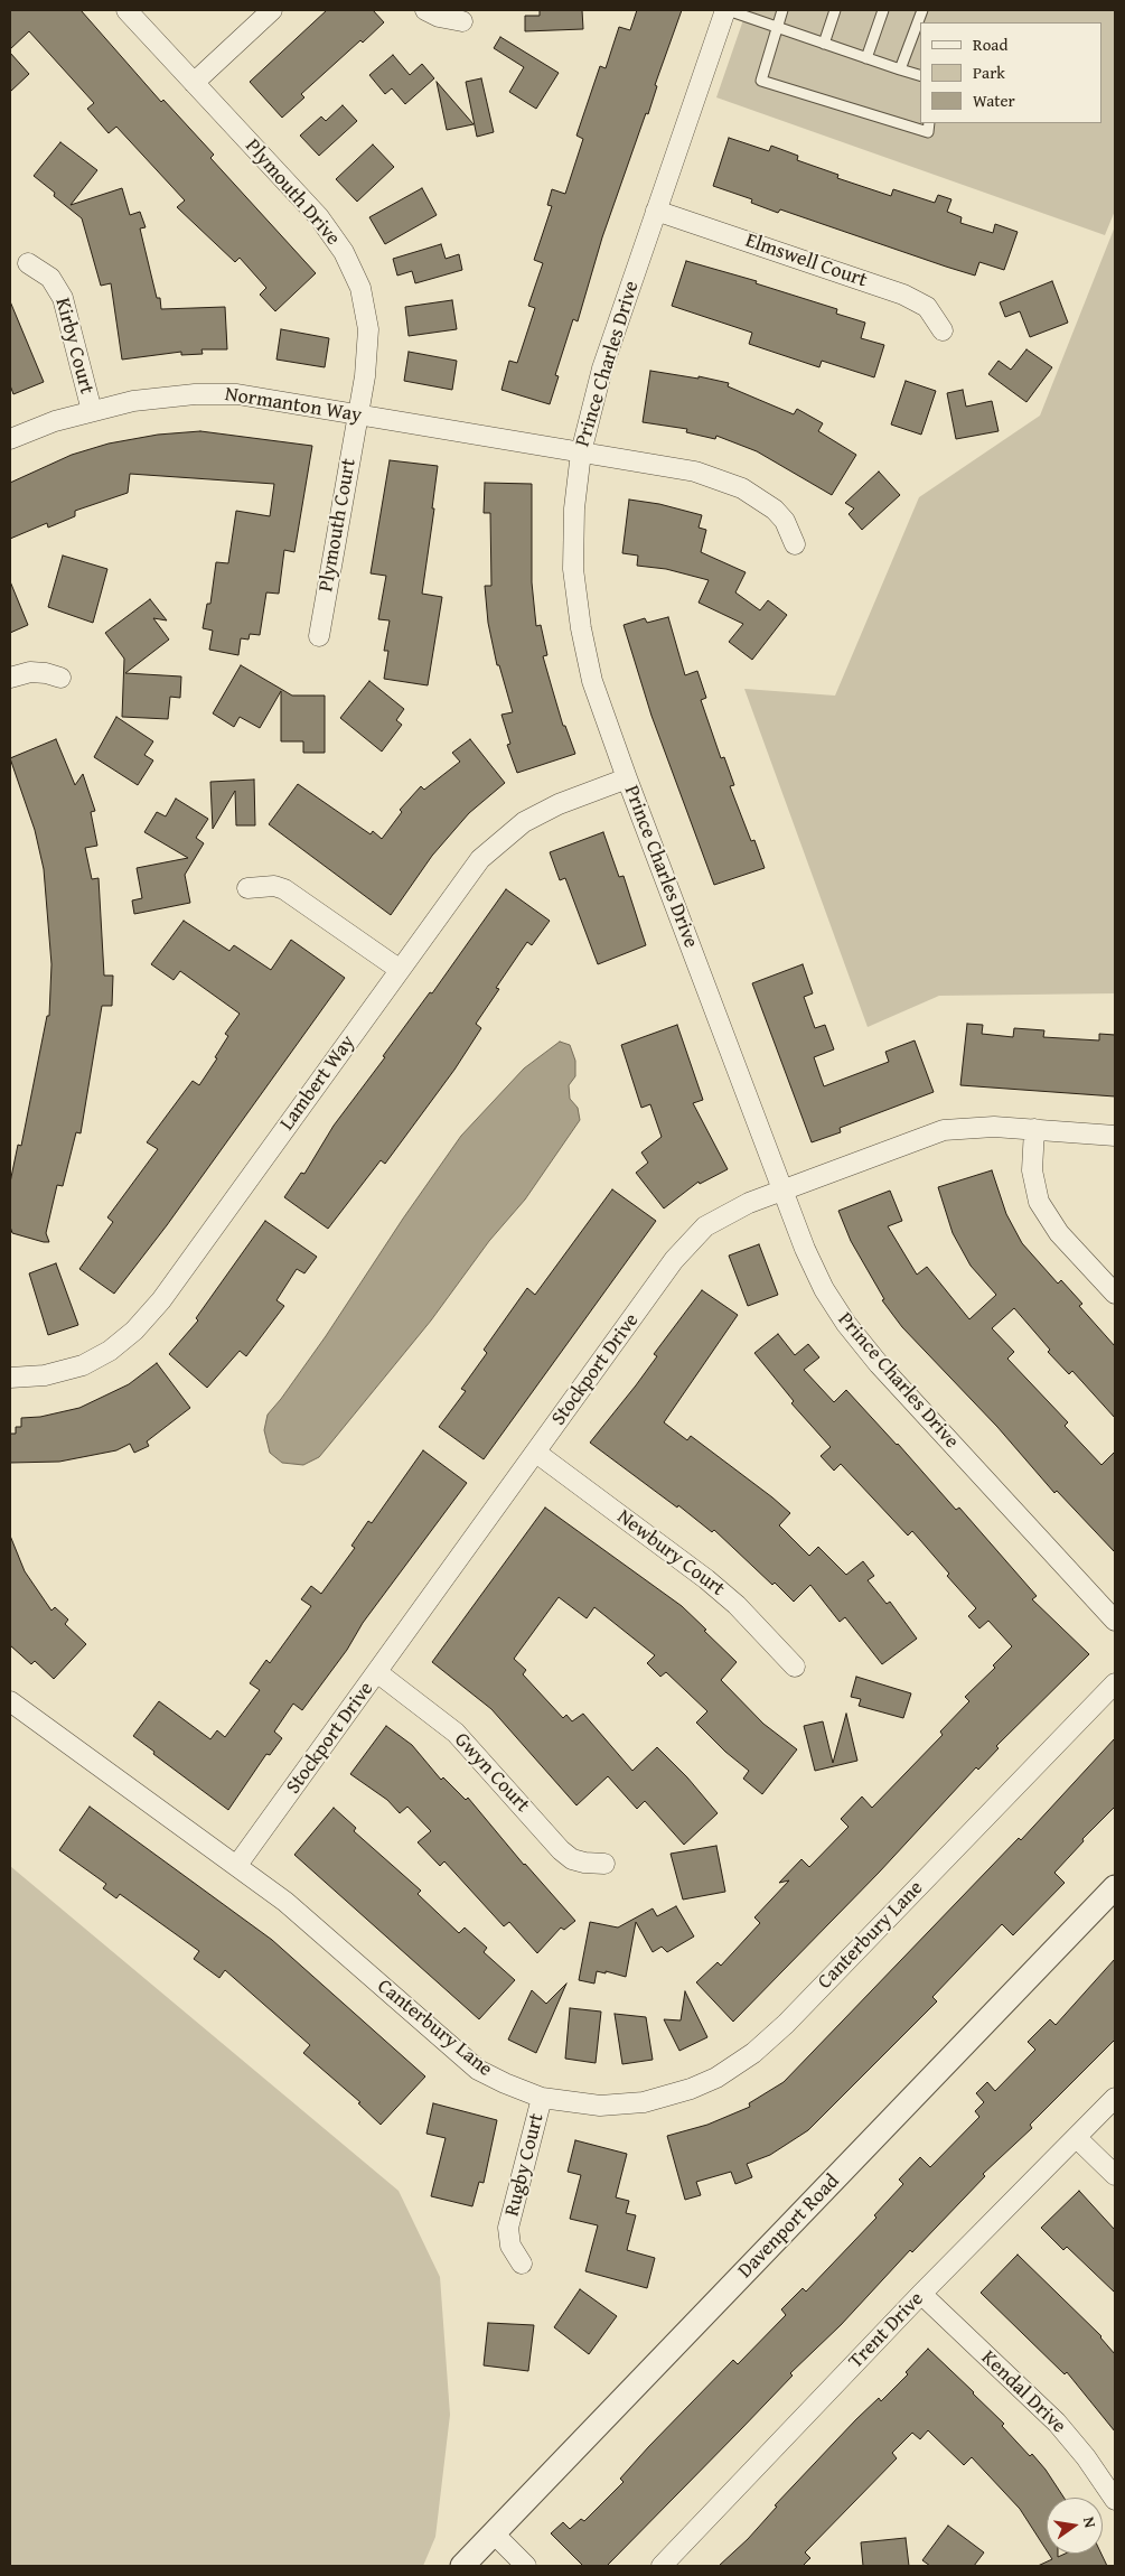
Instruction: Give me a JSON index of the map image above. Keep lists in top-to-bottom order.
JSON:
{
  "streets": {
    "street": [
      "Plymouth Drive",
      "Elmswell Court",
      "Kirby Court",
      "Prince Charles Drive",
      "Normanton Way",
      "Plymouth Court",
      "Lambert Way",
      "Stockport Drive",
      "Newbury Court",
      "Gwyn Court",
      "Canterbury Lane",
      "Rugby Court",
      "Davenport Road",
      "Trent Drive",
      "Kendal Drive"
    ]
  },
  "crossings": [
    ["Plymouth Drive", "Normanton Way"],
    ["Plymouth Drive", "Plymouth Court"],
    ["Elmswell Court", "Prince Charles Drive"],
    ["Kirby Court", "Normanton Way"],
    ["Prince Charles Drive", "Normanton Way"],
    ["Prince Charles Drive", "Lambert Way"],
    ["Prince Charles Drive", "Stockport Drive"],
    ["Normanton Way", "Plymouth Court"],
    ["Stockport Drive", "Newbury Court"],
    ["Stockport Drive", "Gwyn Court"],
    ["Stockport Drive", "Canterbury Lane"],
    ["Canterbury Lane", "Rugby Court"],
    ["Trent Drive", "Kendal Drive"]
  ],
  "legend": ["Road", "Park", "Water"],
  "north": "right"
}
